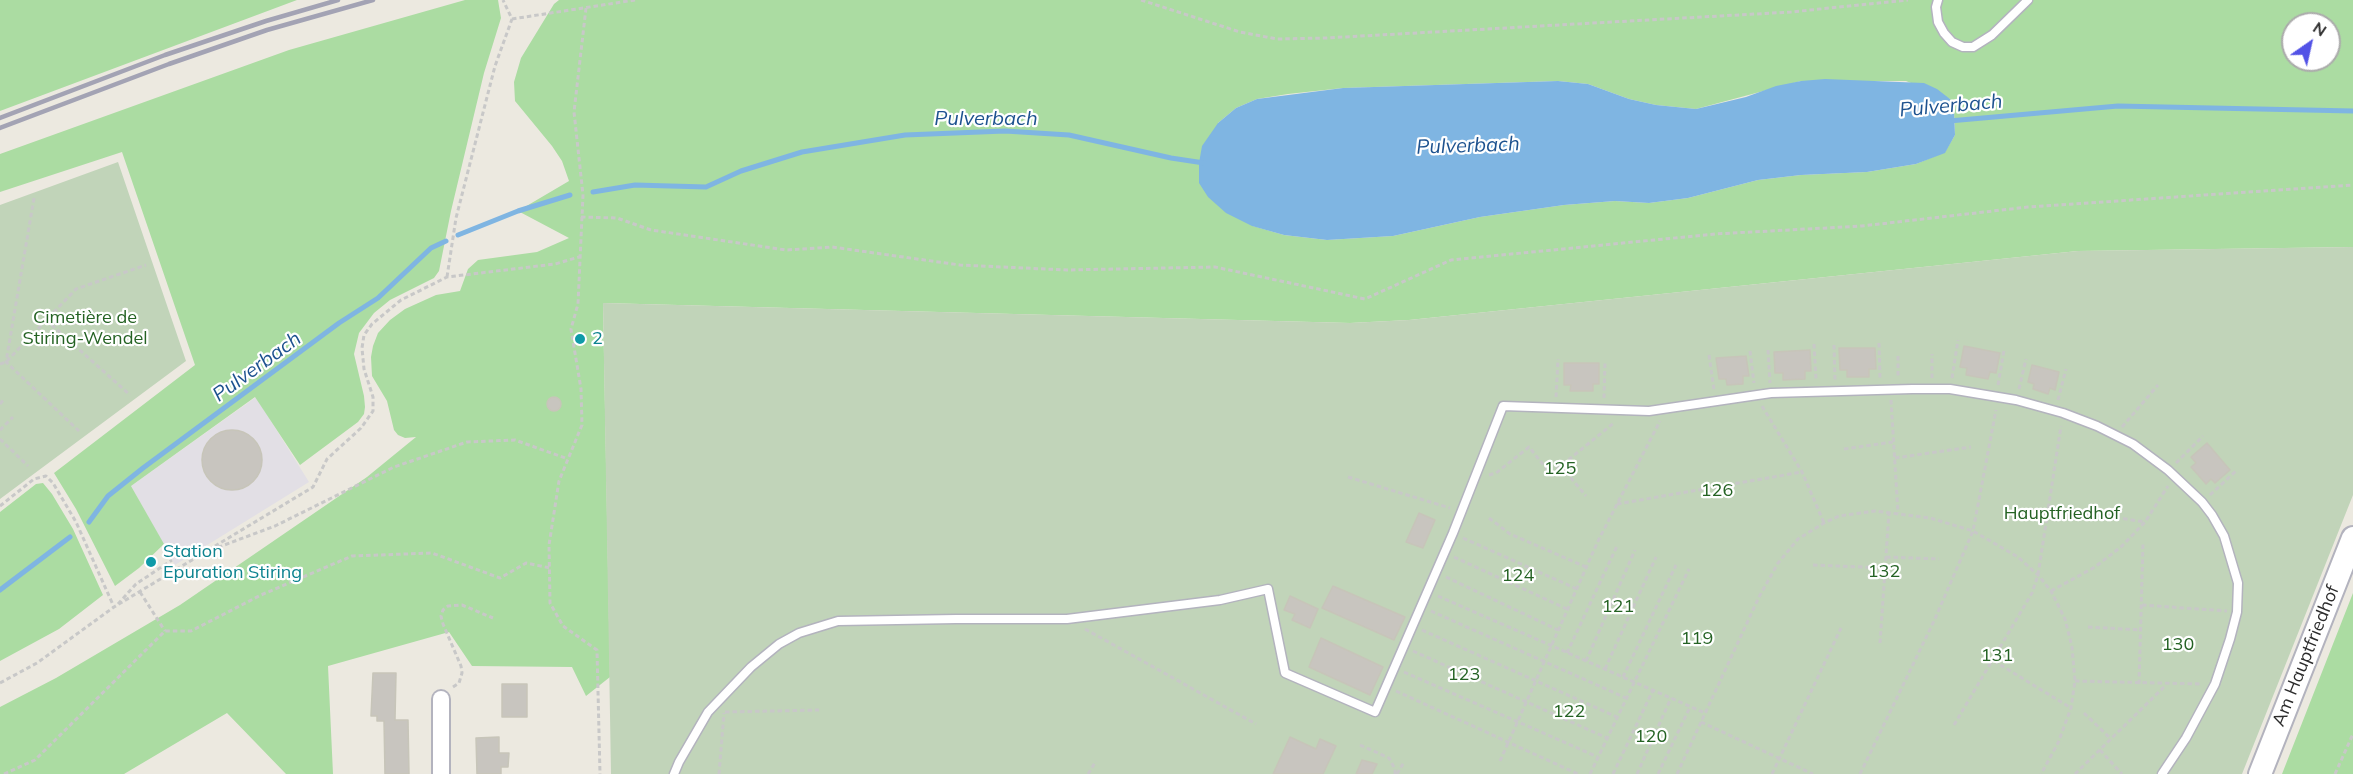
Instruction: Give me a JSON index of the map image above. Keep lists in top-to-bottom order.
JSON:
{
  "streets": {
    "main road": ["Am Hauptfriedhof"]
  },
  "water": ["Pulverbach"],
  "parks": [
    "Cimetière de Stiring-Wendel",
    "125",
    "126",
    "Hauptfriedhof",
    "132",
    "124",
    "121",
    "119",
    "130",
    "131",
    "123",
    "122",
    "120"
  ],
  "places": ["2", "Station Epuration Stiring"],
  "north": "top right"
}
